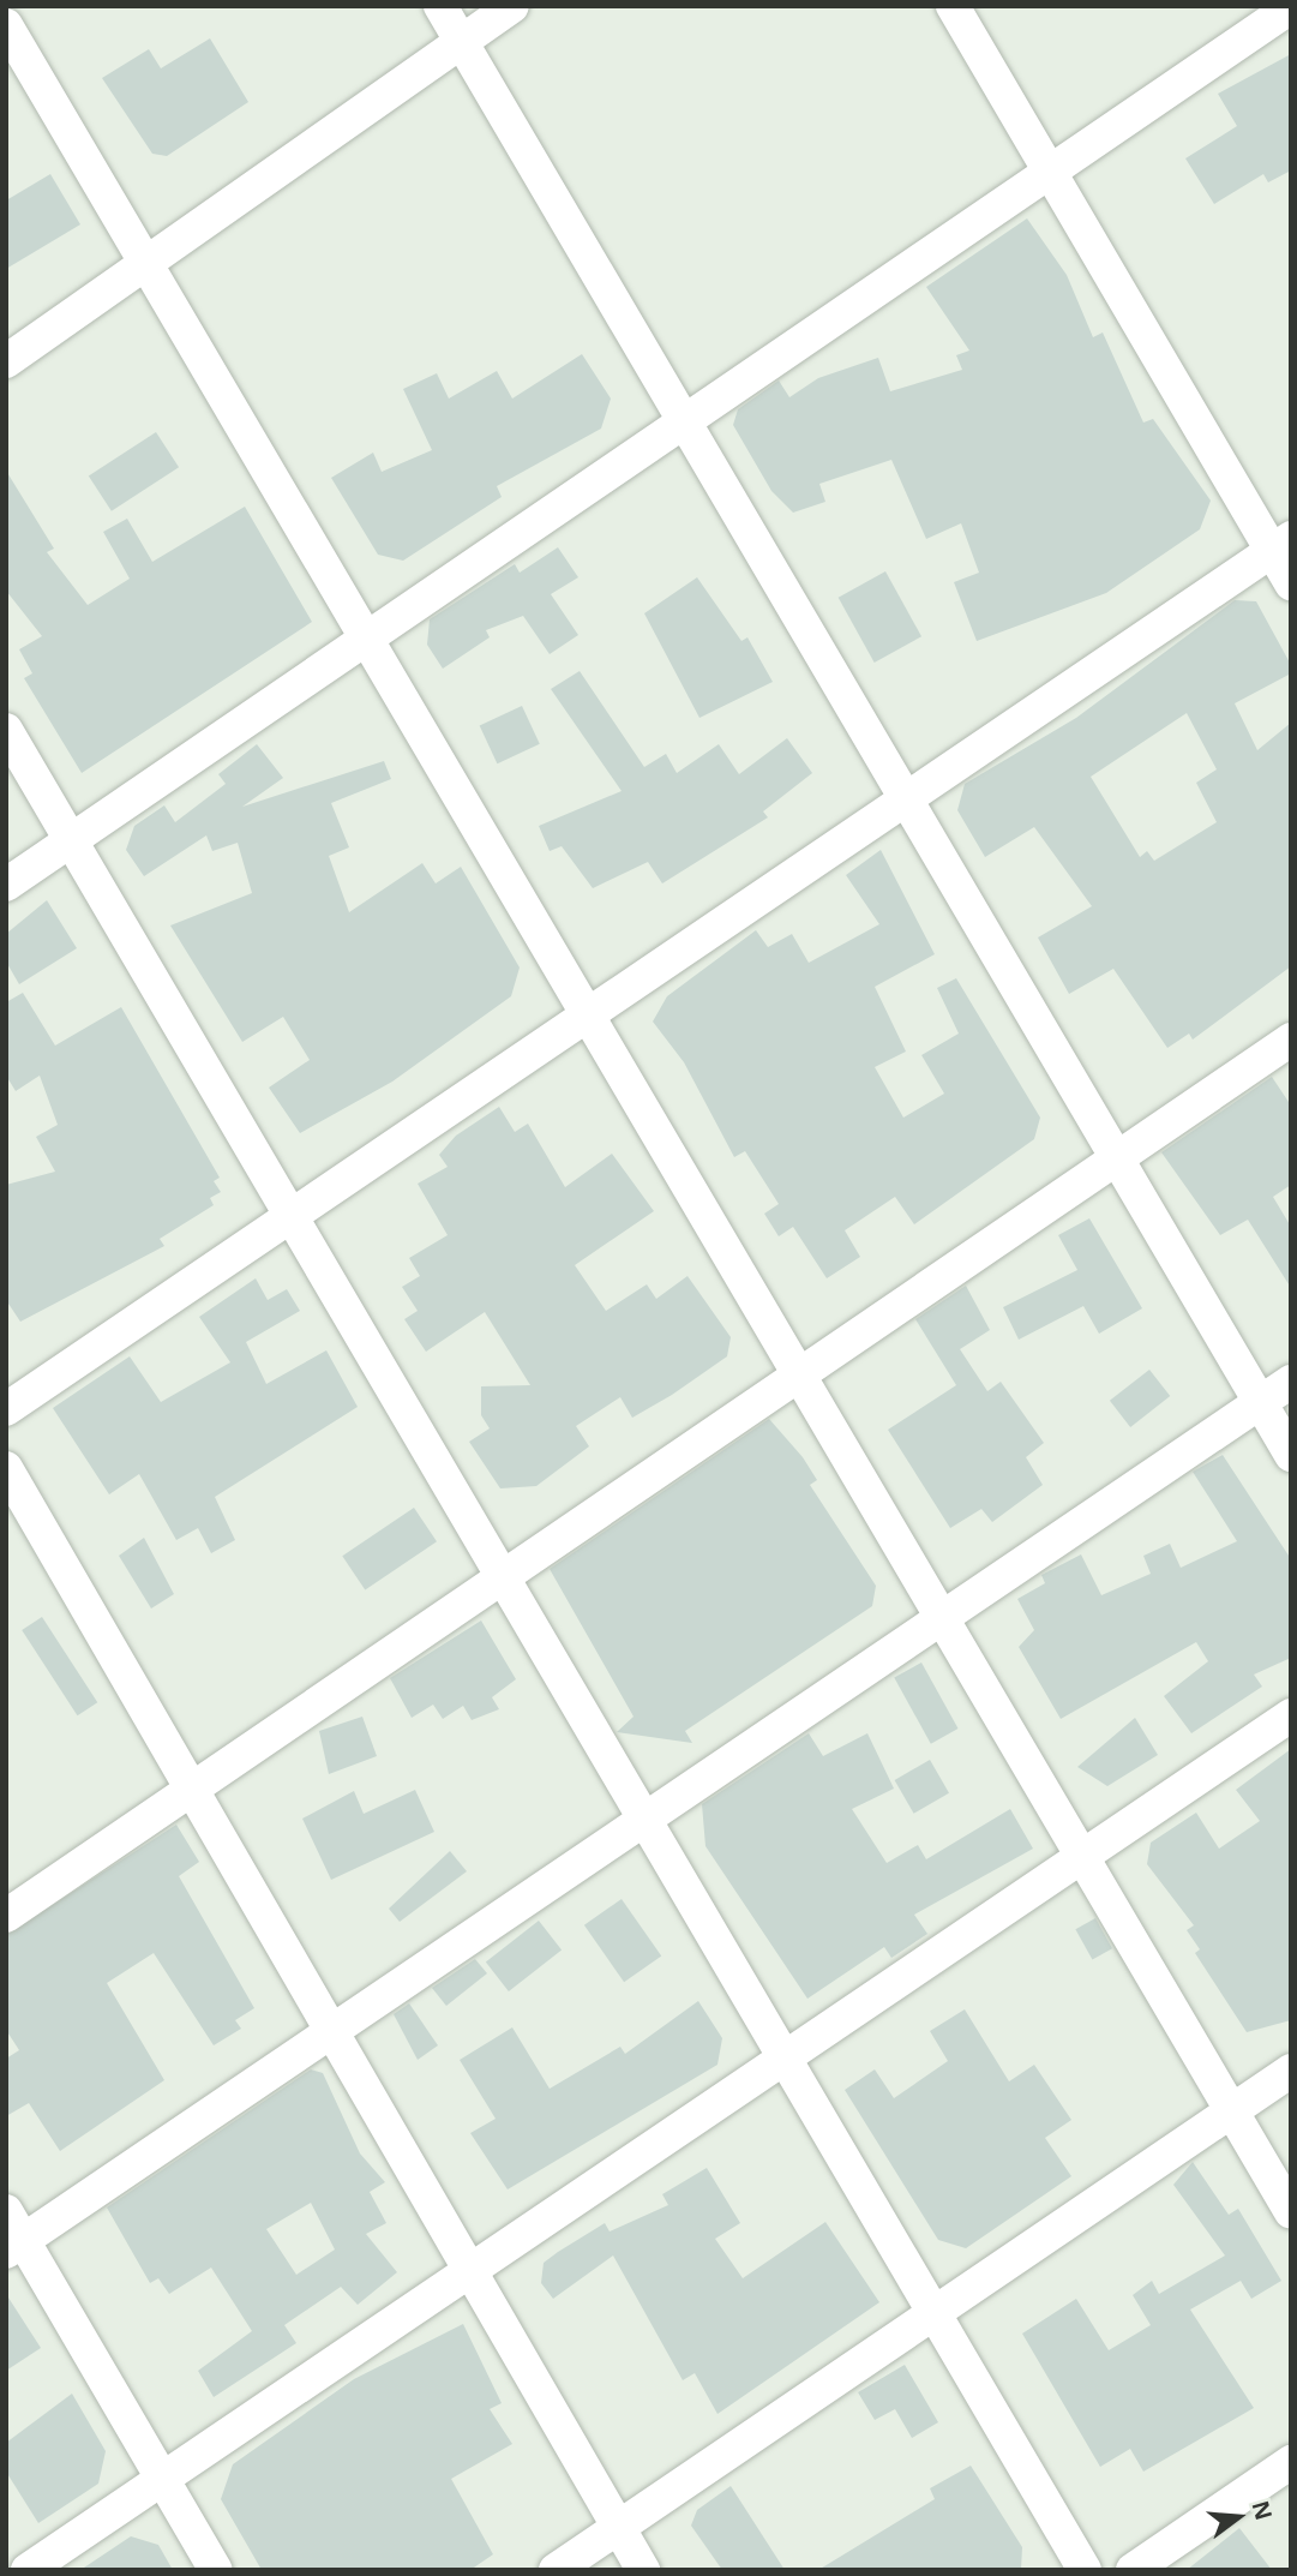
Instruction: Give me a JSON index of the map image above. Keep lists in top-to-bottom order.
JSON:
{
  "north": "right"
}
